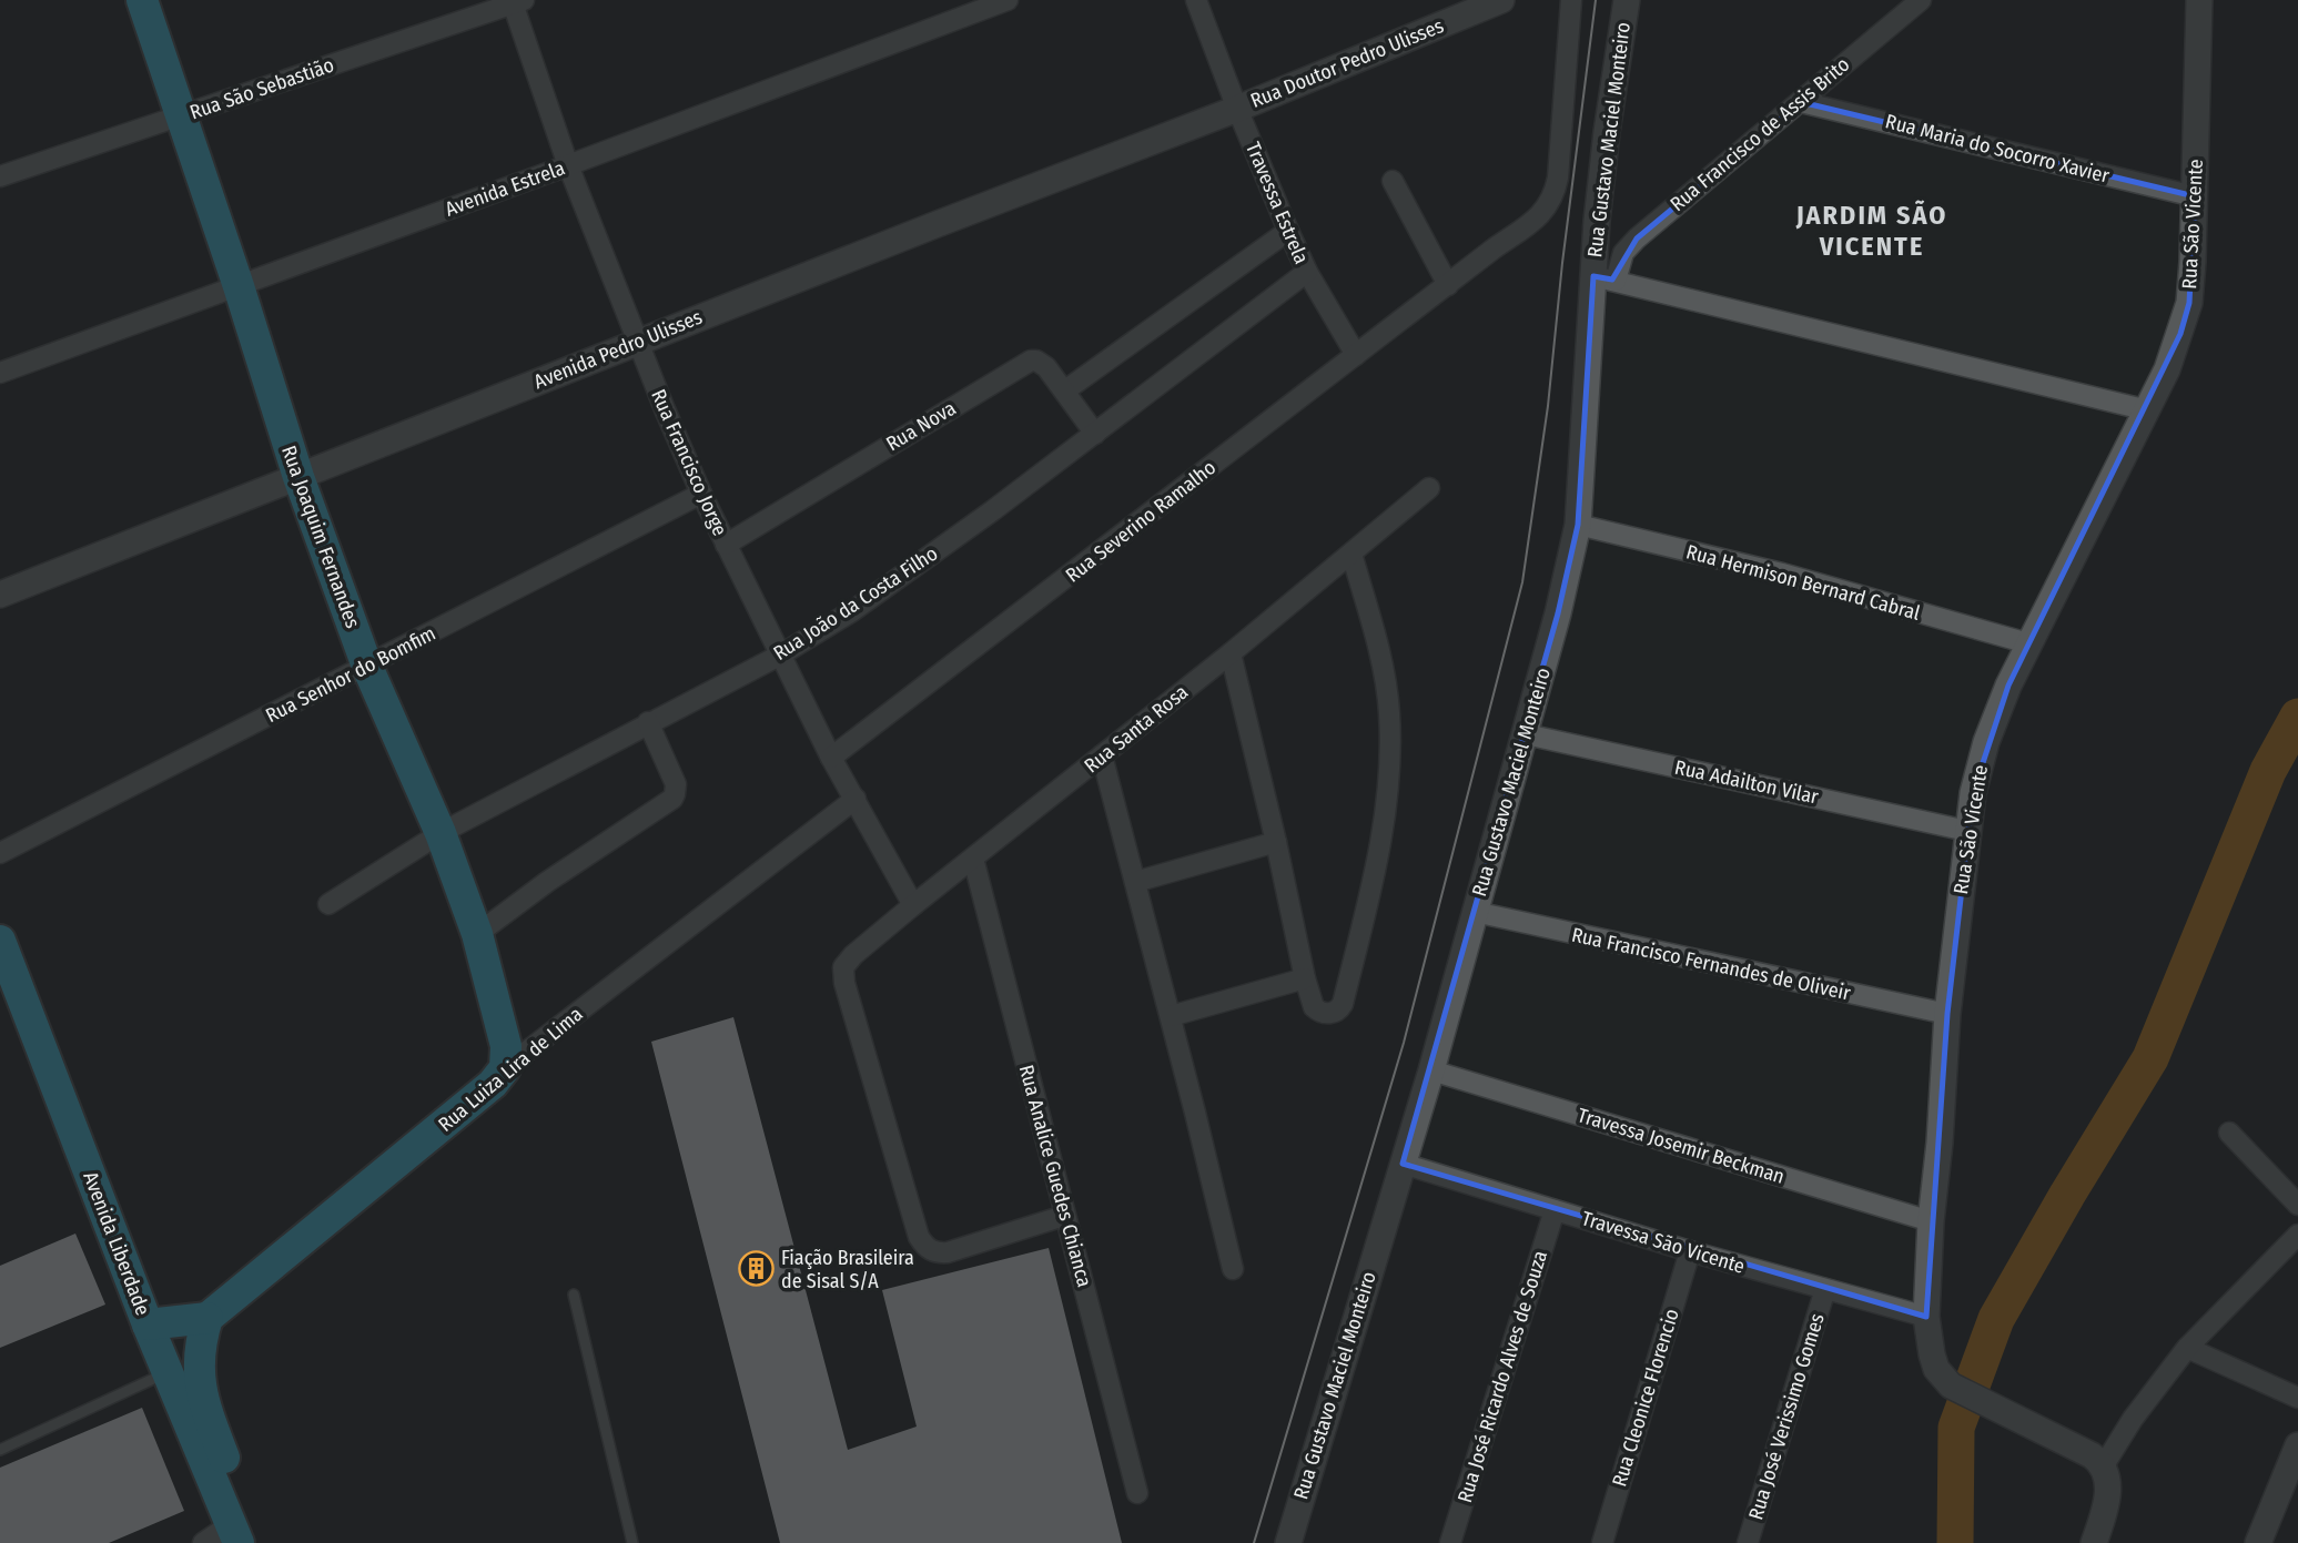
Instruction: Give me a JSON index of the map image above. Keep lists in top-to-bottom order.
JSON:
{
  "streets": {
    "main road": ["Rua Joaquim Fernandes", "Rua Luiza Lira de Lima", "Avenida Liberdade"],
    "street": [
      "Rua Doutor Pedro Ulisses",
      "Rua São Sebastião",
      "Rua Francisco de Assis Brito",
      "Rua Gustavo Maciel Monteiro",
      "Rua Maria do Socorro Xavier",
      "Avenida Estrela",
      "Travessa Estrela",
      "Rua São Vicente",
      "Avenida Pedro Ulisses",
      "Rua Nova",
      "Rua Francisco Jorge",
      "Rua Severino Ramalho",
      "Rua Hermison Bernard Cabral",
      "Rua João da Costa Filho",
      "Rua Senhor do Bomfim",
      "Rua Santa Rosa",
      "Rua Adailton Vilar",
      "Rua Francisco Fernandes de Oliveir",
      "Travessa Josemir Beckman",
      "Rua Analice Guedes Chianca",
      "Travessa São Vicente",
      "Rua José Ricardo Alves de Souza",
      "Rua Cleonice Florencio",
      "Rua José Verissimo Gomes"
    ]
  },
  "crossings": [
    ["Rua Doutor Pedro Ulisses", "Travessa Estrela"],
    ["Rua Doutor Pedro Ulisses", "Avenida Pedro Ulisses"],
    ["Rua São Sebastião", "Rua Francisco Jorge"],
    ["Rua São Sebastião", "Rua Joaquim Fernandes"],
    ["Rua Francisco de Assis Brito", "Rua Gustavo Maciel Monteiro"],
    ["Rua Francisco de Assis Brito", "Rua Maria do Socorro Xavier"],
    ["Rua Gustavo Maciel Monteiro", "Rua Hermison Bernard Cabral"],
    ["Rua Gustavo Maciel Monteiro", "Rua Adailton Vilar"],
    ["Rua Gustavo Maciel Monteiro", "Rua Francisco Fernandes de Oliveir"],
    ["Rua Gustavo Maciel Monteiro", "Travessa Josemir Beckman"],
    ["Rua Gustavo Maciel Monteiro", "Travessa São Vicente"],
    ["Rua Maria do Socorro Xavier", "Rua São Vicente"],
    ["Avenida Estrela", "Rua Francisco Jorge"],
    ["Avenida Estrela", "Rua Joaquim Fernandes"],
    ["Travessa Estrela", "Avenida Pedro Ulisses"],
    ["Travessa Estrela", "Rua Severino Ramalho"],
    ["Travessa Estrela", "Rua João da Costa Filho"],
    ["Rua São Vicente", "Rua Hermison Bernard Cabral"],
    ["Rua São Vicente", "Rua Adailton Vilar"],
    ["Rua São Vicente", "Rua Francisco Fernandes de Oliveir"],
    ["Rua São Vicente", "Travessa Josemir Beckman"],
    ["Rua São Vicente", "Travessa São Vicente"],
    ["Avenida Pedro Ulisses", "Rua Francisco Jorge"],
    ["Avenida Pedro Ulisses", "Rua Joaquim Fernandes"],
    ["Rua Nova", "Rua Francisco Jorge"],
    ["Rua Nova", "Rua João da Costa Filho"],
    ["Rua Francisco Jorge", "Rua Severino Ramalho"],
    ["Rua Francisco Jorge", "Rua João da Costa Filho"],
    ["Rua Francisco Jorge", "Rua Senhor do Bomfim"],
    ["Rua Francisco Jorge", "Rua Santa Rosa"],
    ["Rua Francisco Jorge", "Rua Luiza Lira de Lima"],
    ["Rua Joaquim Fernandes", "Rua João da Costa Filho"],
    ["Rua Joaquim Fernandes", "Rua Senhor do Bomfim"],
    ["Rua Joaquim Fernandes", "Rua Luiza Lira de Lima"],
    ["Rua Santa Rosa", "Rua Analice Guedes Chianca"],
    ["Travessa São Vicente", "Rua José Ricardo Alves de Souza"],
    ["Travessa São Vicente", "Rua Cleonice Florencio"],
    ["Travessa São Vicente", "Rua José Verissimo Gomes"]
  ],
  "districts": ["JARDIM SÃO VICENTE"],
  "places": {
    "building": ["Fiação Brasileira de Sisal S/A"]
  }
}
